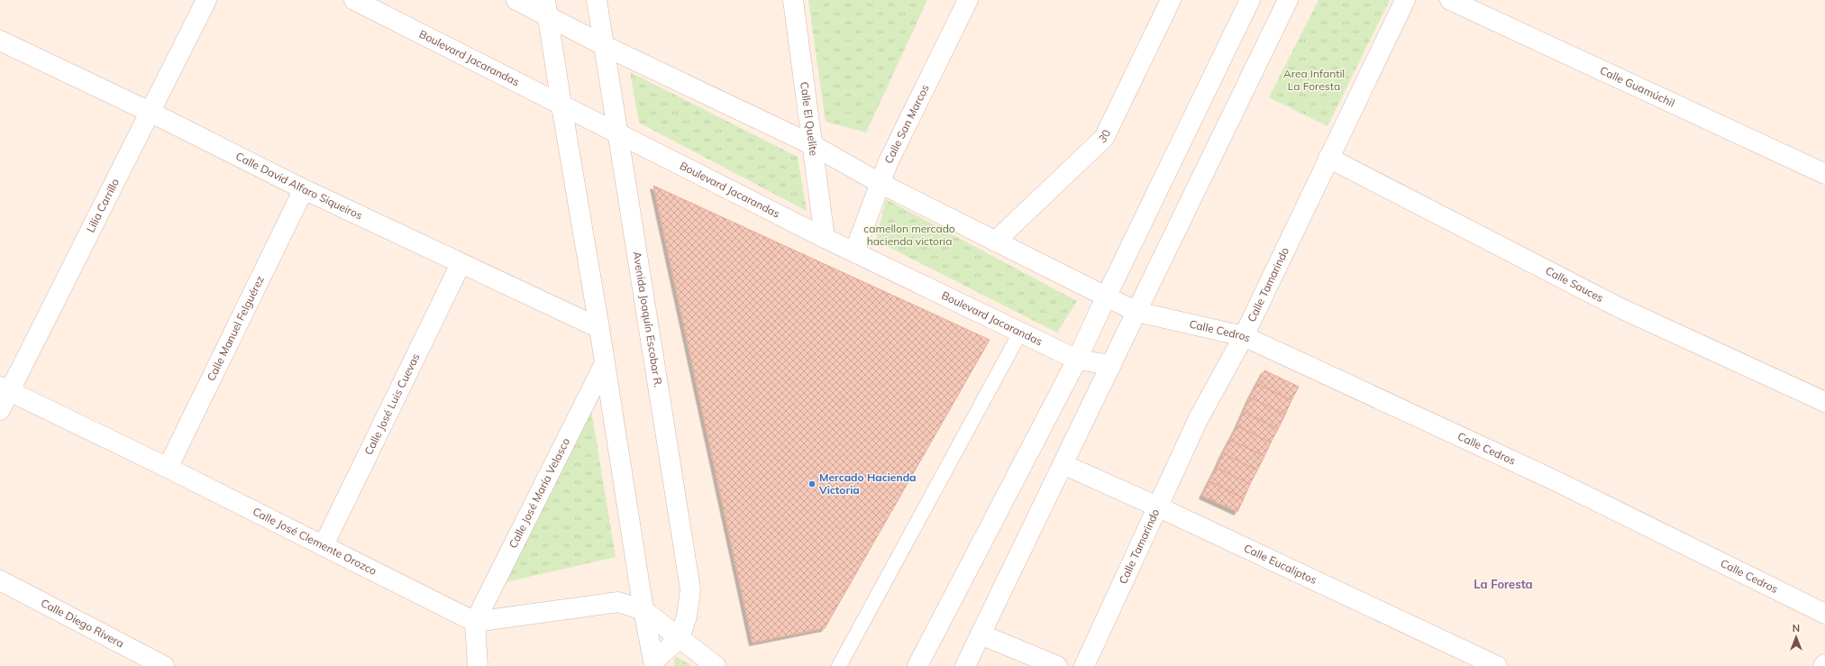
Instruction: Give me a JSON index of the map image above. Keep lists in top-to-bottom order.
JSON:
{
  "streets": {
    "street": [
      "Boulevard Jacarandas",
      "Calle Guamúchil",
      "Calle El Quelite",
      "Calle San Marcos",
      "30",
      "Calle David Alfaro Siqueiros",
      "Lilia Carrillo",
      "Calle Sauces",
      "Calle Tamarindo",
      "Avenida Joaquín Escobar R.",
      "Calle Manuel Felguérez",
      "Calle Cedros",
      "Calle José Luis Cuevas",
      "Calle José María Velasco",
      "Calle José Clemente Orozco",
      "Calle Eucaliptos",
      "Calle Diego Rivera"
    ]
  },
  "crossings": [
    ["Boulevard Jacarandas", "Calle El Quelite"],
    ["Boulevard Jacarandas", "Calle San Marcos"],
    ["Boulevard Jacarandas", "Avenida Joaquín Escobar R."],
    ["Calle David Alfaro Siqueiros", "Lilia Carrillo"],
    ["Calle David Alfaro Siqueiros", "Avenida Joaquín Escobar R."],
    ["Calle David Alfaro Siqueiros", "Calle Manuel Felguérez"],
    ["Calle David Alfaro Siqueiros", "Calle José Luis Cuevas"],
    ["Lilia Carrillo", "Calle José Clemente Orozco"],
    ["Calle Sauces", "Calle Tamarindo"],
    ["Calle Tamarindo", "Calle Cedros"],
    ["Calle Tamarindo", "Calle Eucaliptos"],
    ["Avenida Joaquín Escobar R.", "Calle José María Velasco"],
    ["Calle Manuel Felguérez", "Calle José Clemente Orozco"],
    ["Calle José Luis Cuevas", "Calle José Clemente Orozco"],
    ["Calle José María Velasco", "Calle José Clemente Orozco"]
  ],
  "districts": ["La Foresta"],
  "parks": ["Area Infantil La Foresta", "camellon mercado hacienda victoria"],
  "places": ["Mercado Hacienda Victoria"],
  "north": "top"
}
